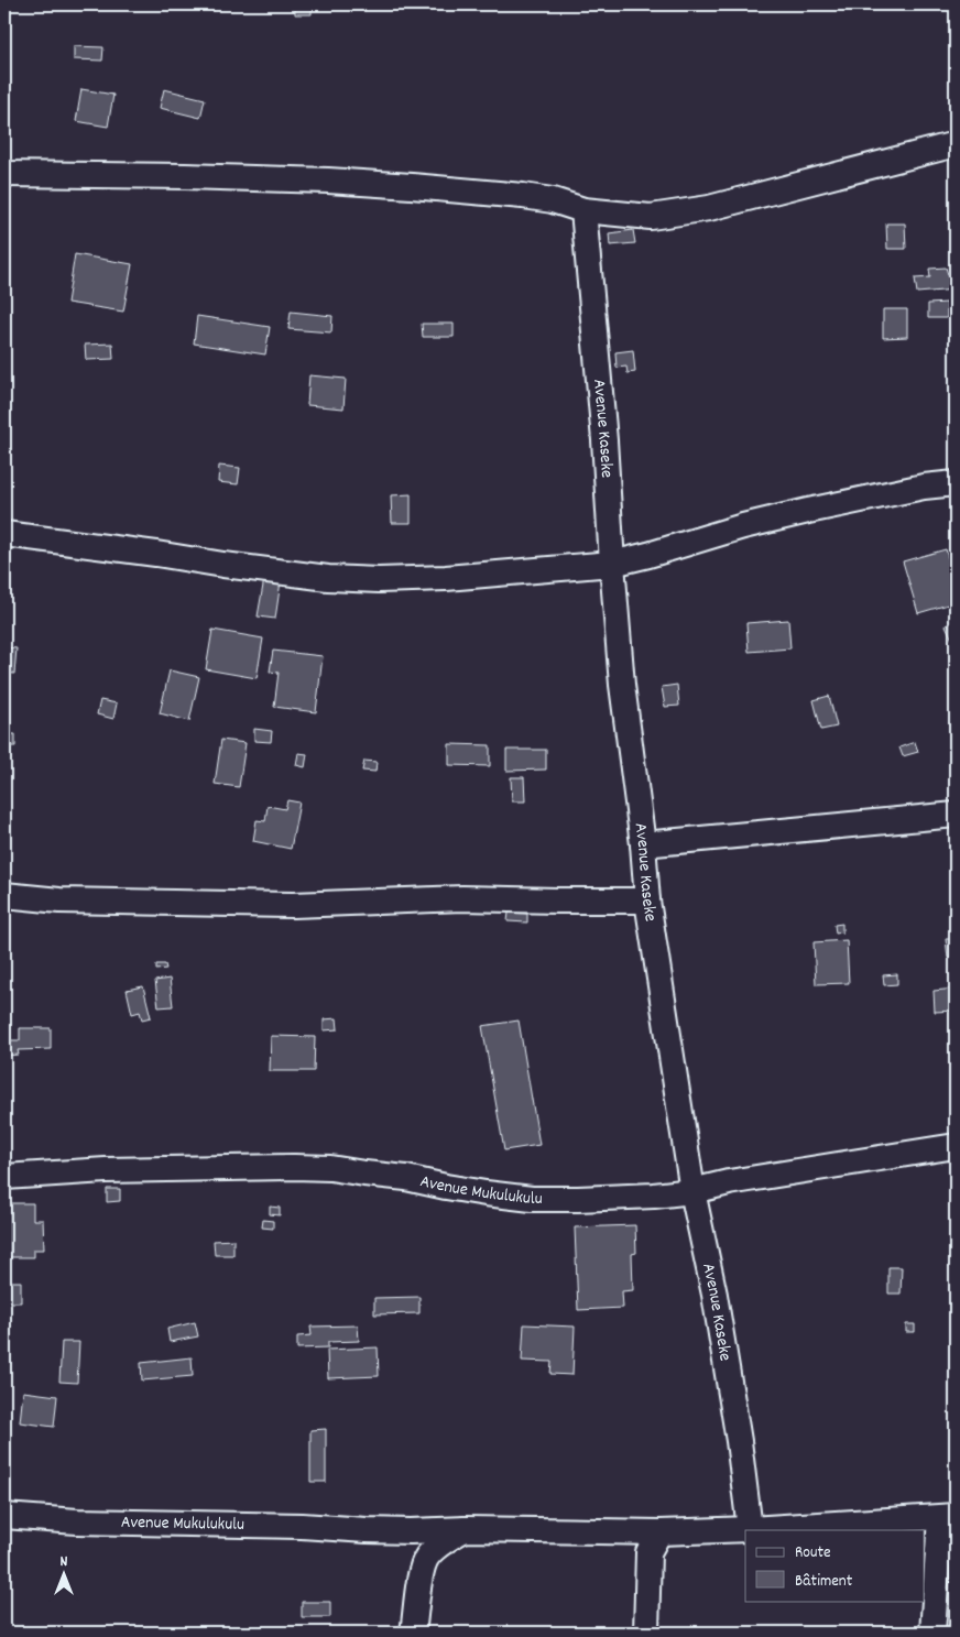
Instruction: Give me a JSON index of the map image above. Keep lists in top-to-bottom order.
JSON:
{
  "streets": {
    "street": ["Avenue Kaseke", "Avenue Mukulukulu"]
  },
  "crossings": [
    ["Avenue Kaseke", "Avenue Mukulukulu"]
  ],
  "legend": ["Route", "Bâtiment"],
  "north": "top"
}
